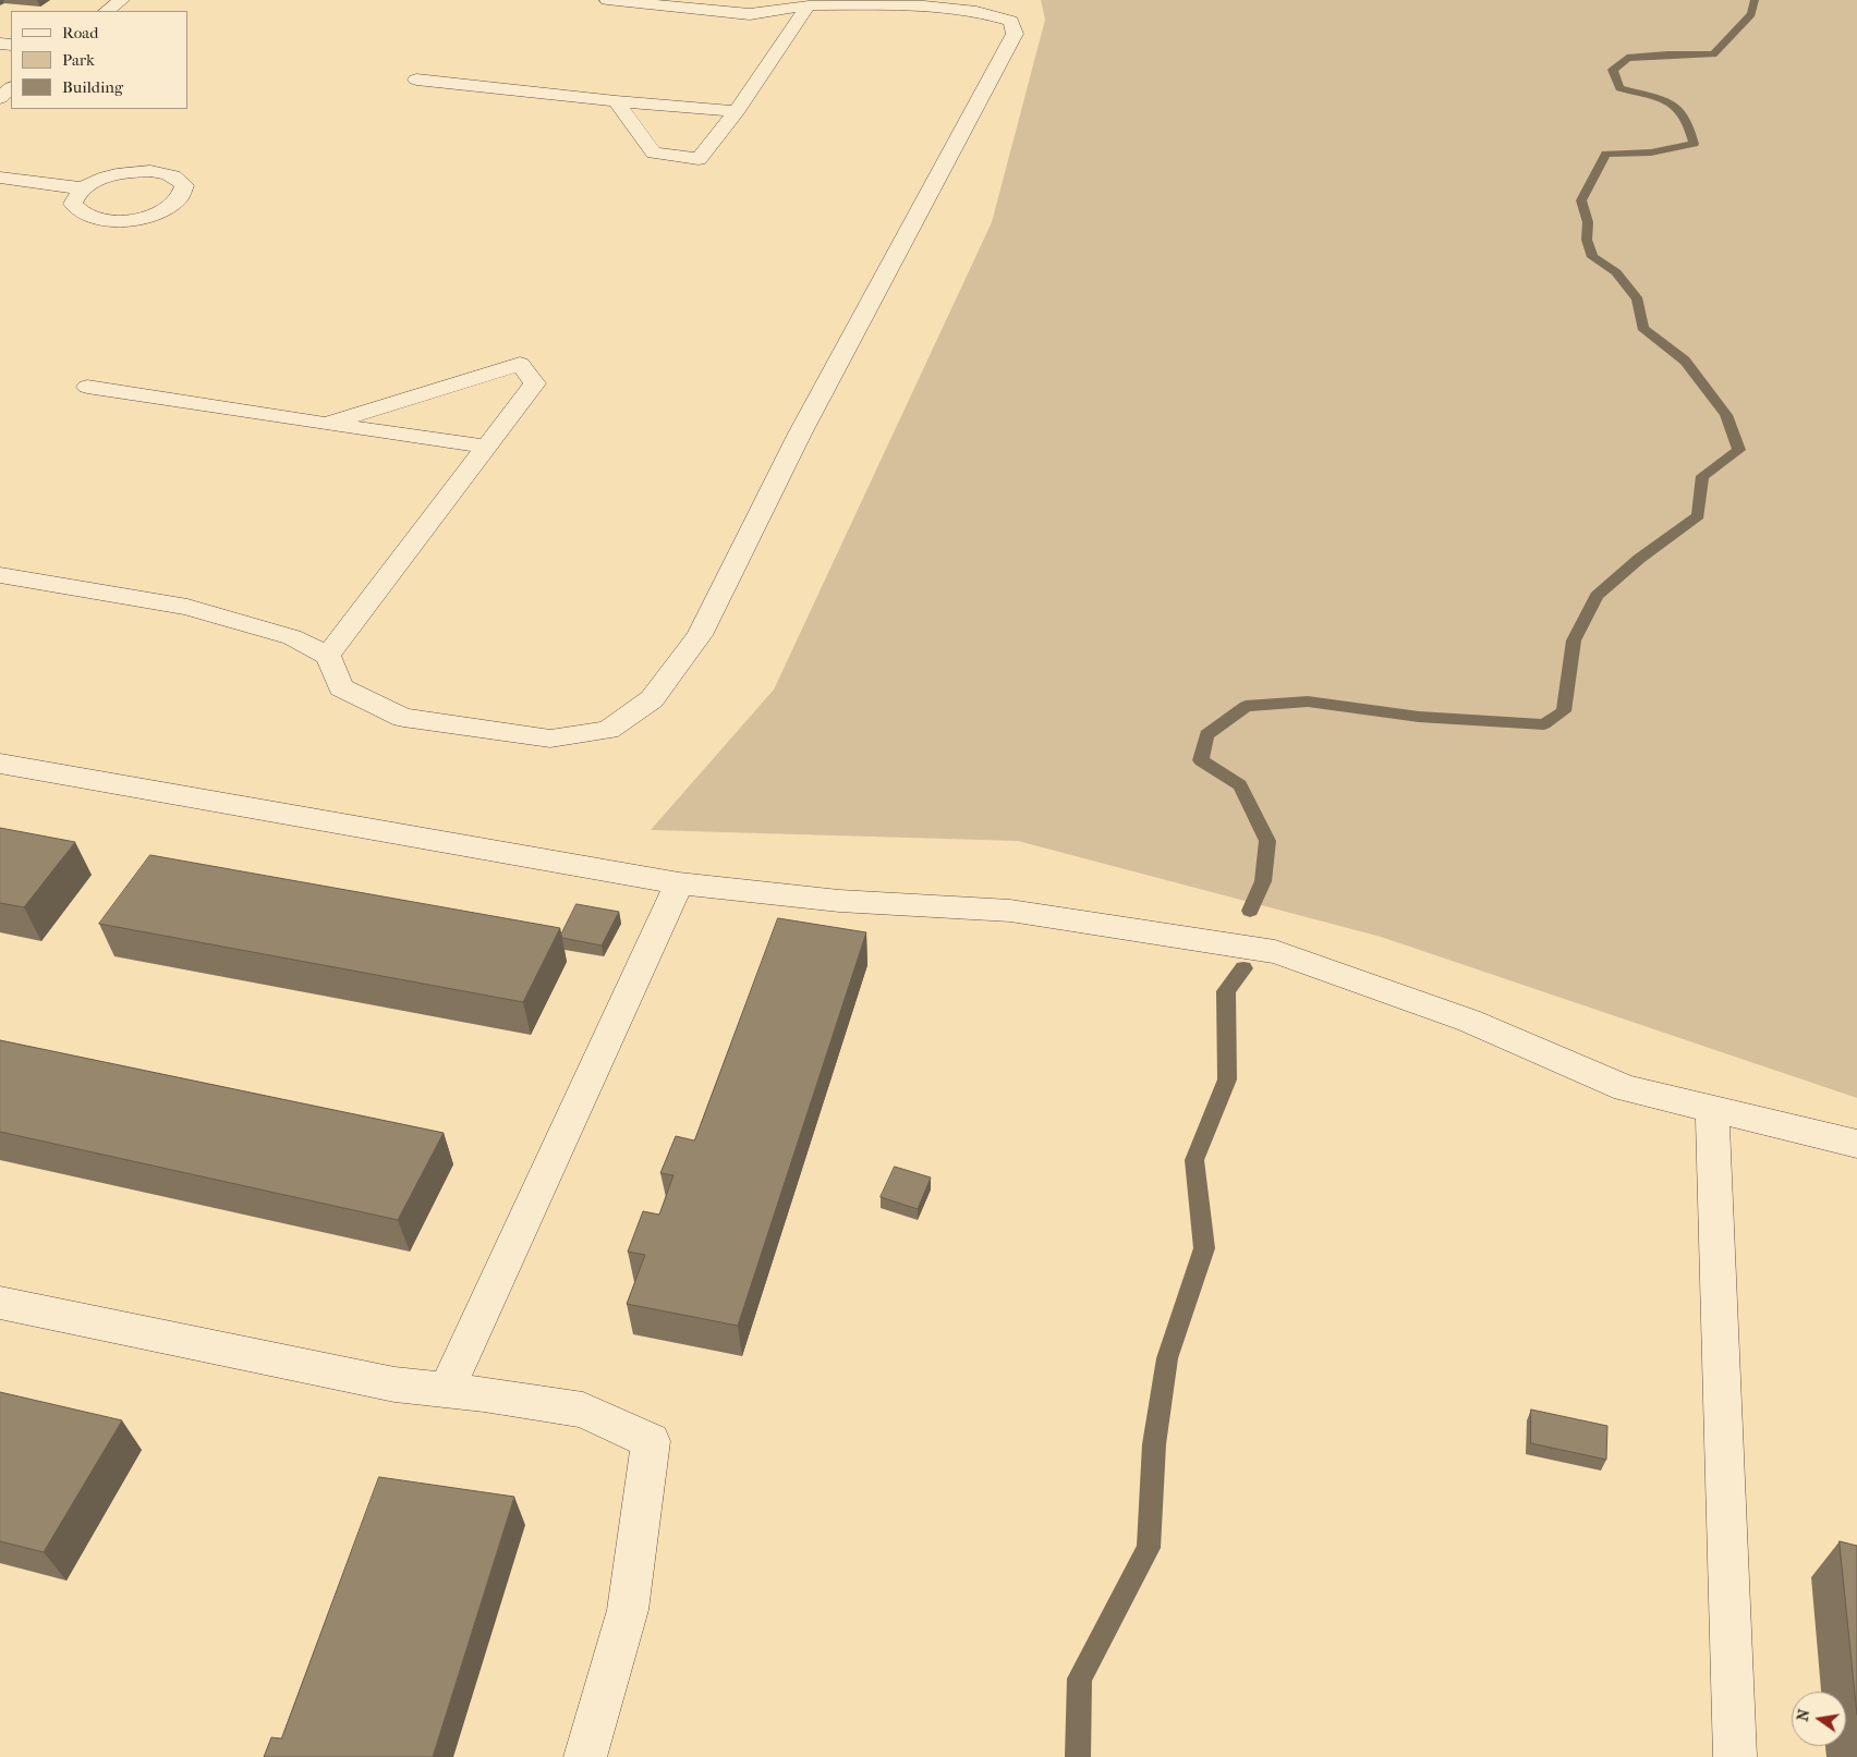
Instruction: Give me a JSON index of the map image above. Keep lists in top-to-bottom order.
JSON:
{
  "legend": ["Road", "Park", "Building"],
  "north": "left"
}
